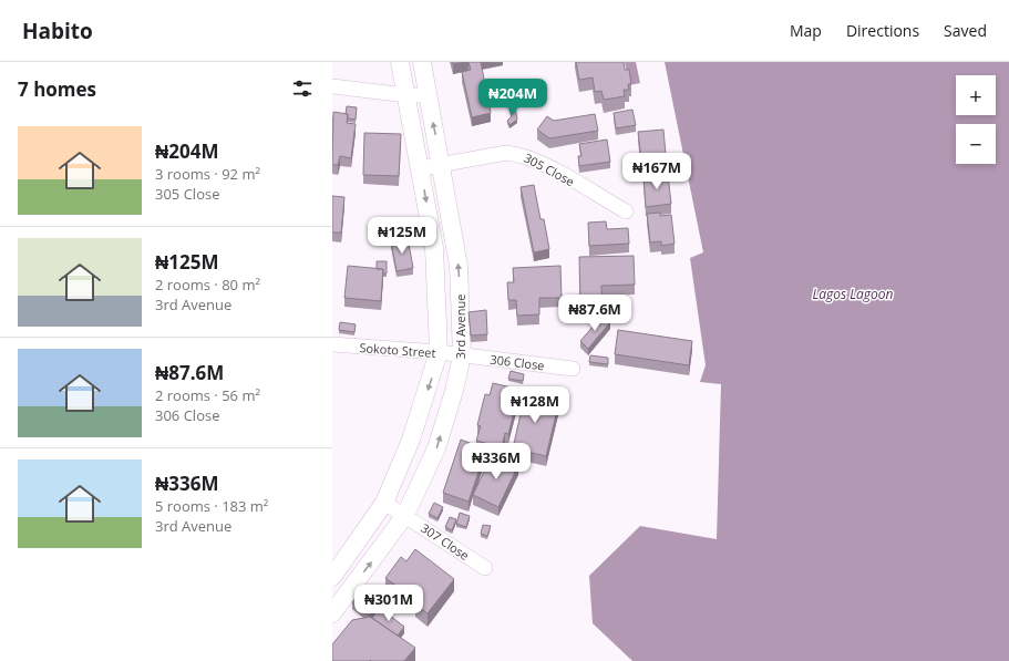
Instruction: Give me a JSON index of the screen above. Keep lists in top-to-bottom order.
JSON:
{
  "streets": {
    "street": [
      "305 Close",
      "3rd Avenue",
      "Sokoto Street",
      "306 Close",
      "307 Close"
    ]
  },
  "crossings": [
    ["305 Close", "3rd Avenue"],
    ["3rd Avenue", "Sokoto Street"],
    ["3rd Avenue", "306 Close"],
    ["3rd Avenue", "307 Close"],
    ["Sokoto Street", "306 Close"]
  ],
  "water": ["Lagos Lagoon"],
  "page": {
    "header": "Habito",
    "nav": ["Map", "Directions", "Saved"],
    "heading": "7 homes",
    "map_buttons": ["+", "−"],
    "price": [
      "₦204M",
      "₦167M",
      "₦125M",
      "₦87.6M",
      "₦128M",
      "₦336M",
      "₦301M"
    ],
    "list": [
      {
        "name": "₦204M",
        "note": "3 rooms · 92 m² · 305 Close"
      },
      {
        "name": "₦125M",
        "note": "2 rooms · 80 m² · 3rd Avenue"
      },
      {
        "name": "₦87.6M",
        "note": "2 rooms · 56 m² · 306 Close"
      },
      {
        "name": "₦336M",
        "note": "5 rooms · 183 m² · 3rd Avenue"
      }
    ]
  }
}
